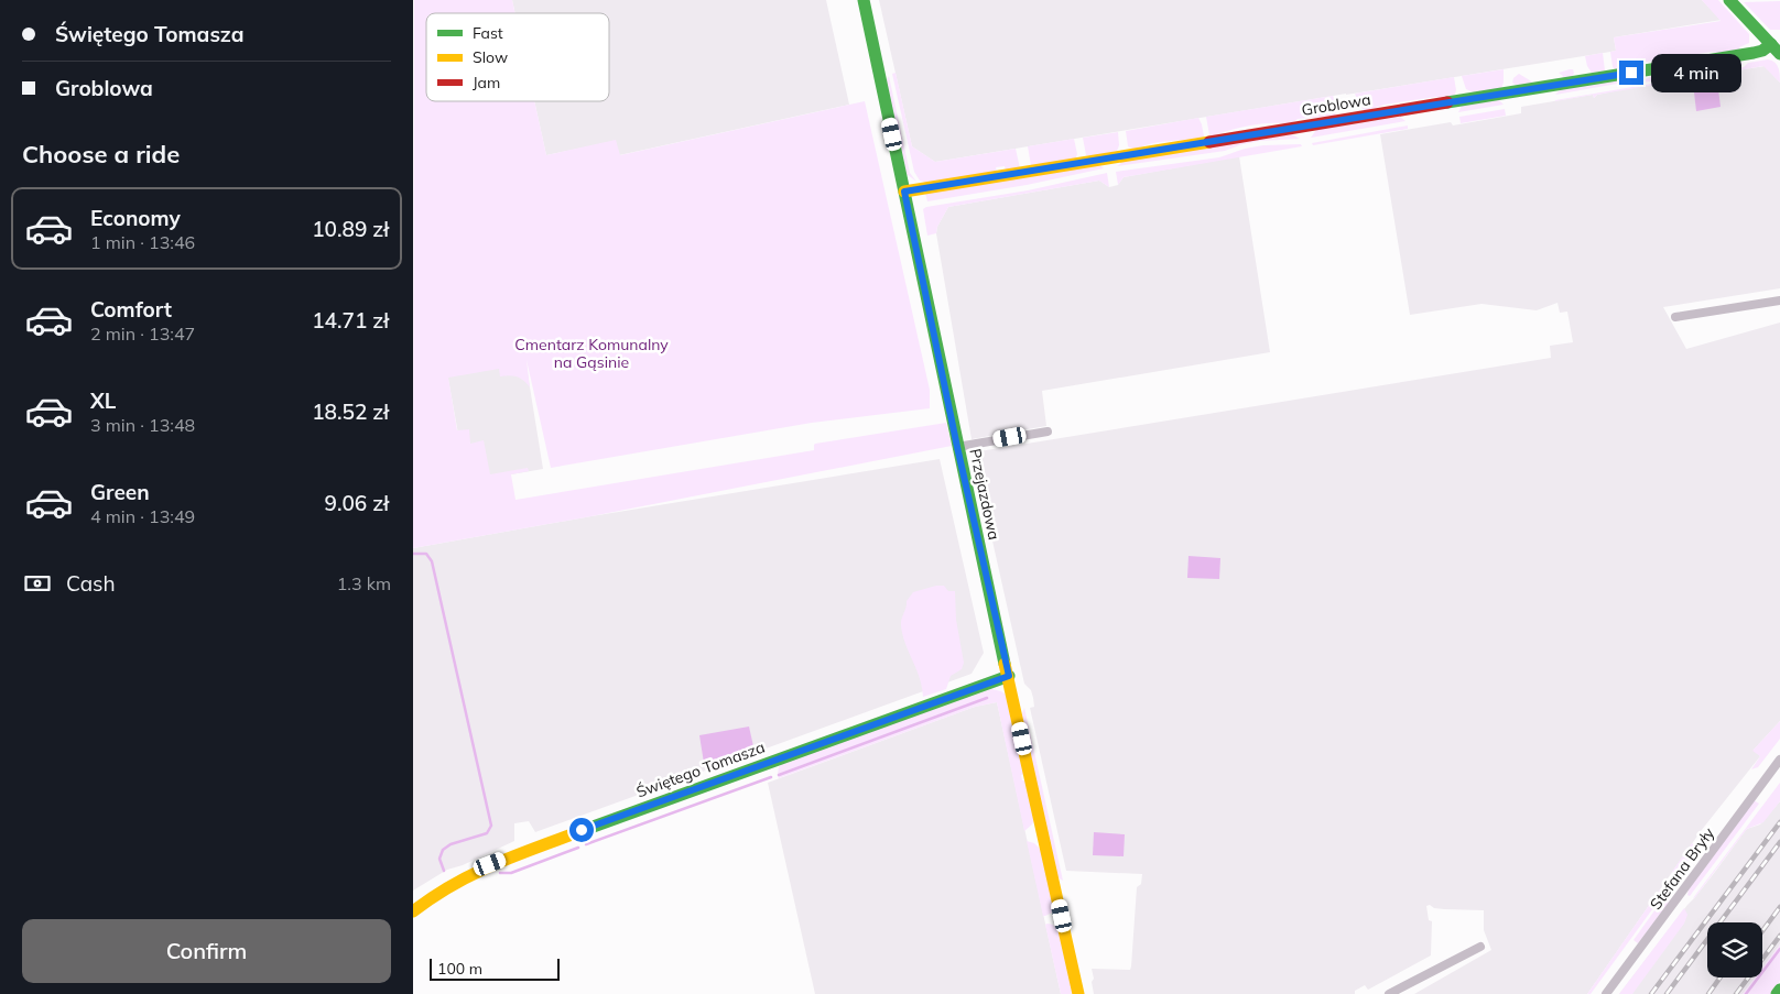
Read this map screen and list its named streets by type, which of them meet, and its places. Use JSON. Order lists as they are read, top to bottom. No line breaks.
{"streets":{"street":["Groblowa","Przejazdowa","Świętego Tomasza","Stefana Bryły"]},"crossings":[["Groblowa","Przejazdowa"],["Przejazdowa","Świętego Tomasza"]],"parks":["Cmentarz Komunalny na Gąsinie"],"legend":["Fast","Slow","Jam"],"scale_bar":"100 m","page":{"banner":["Świętego Tomasza","Groblowa"],"bubble":"4 min","heading":"Choose a ride","list":[{"name":"Economy","note":"1 min · 13:46","value":"10.89 zł"},{"name":"Comfort","note":"2 min · 13:47","value":"14.71 zł"},{"name":"XL","note":"3 min · 13:48","value":"18.52 zł"},{"name":"Green","note":"4 min · 13:49","value":"9.06 zł"}],"pay":["Cash","1.3 km"],"buttons":"Confirm","scale":"100 m"}}
